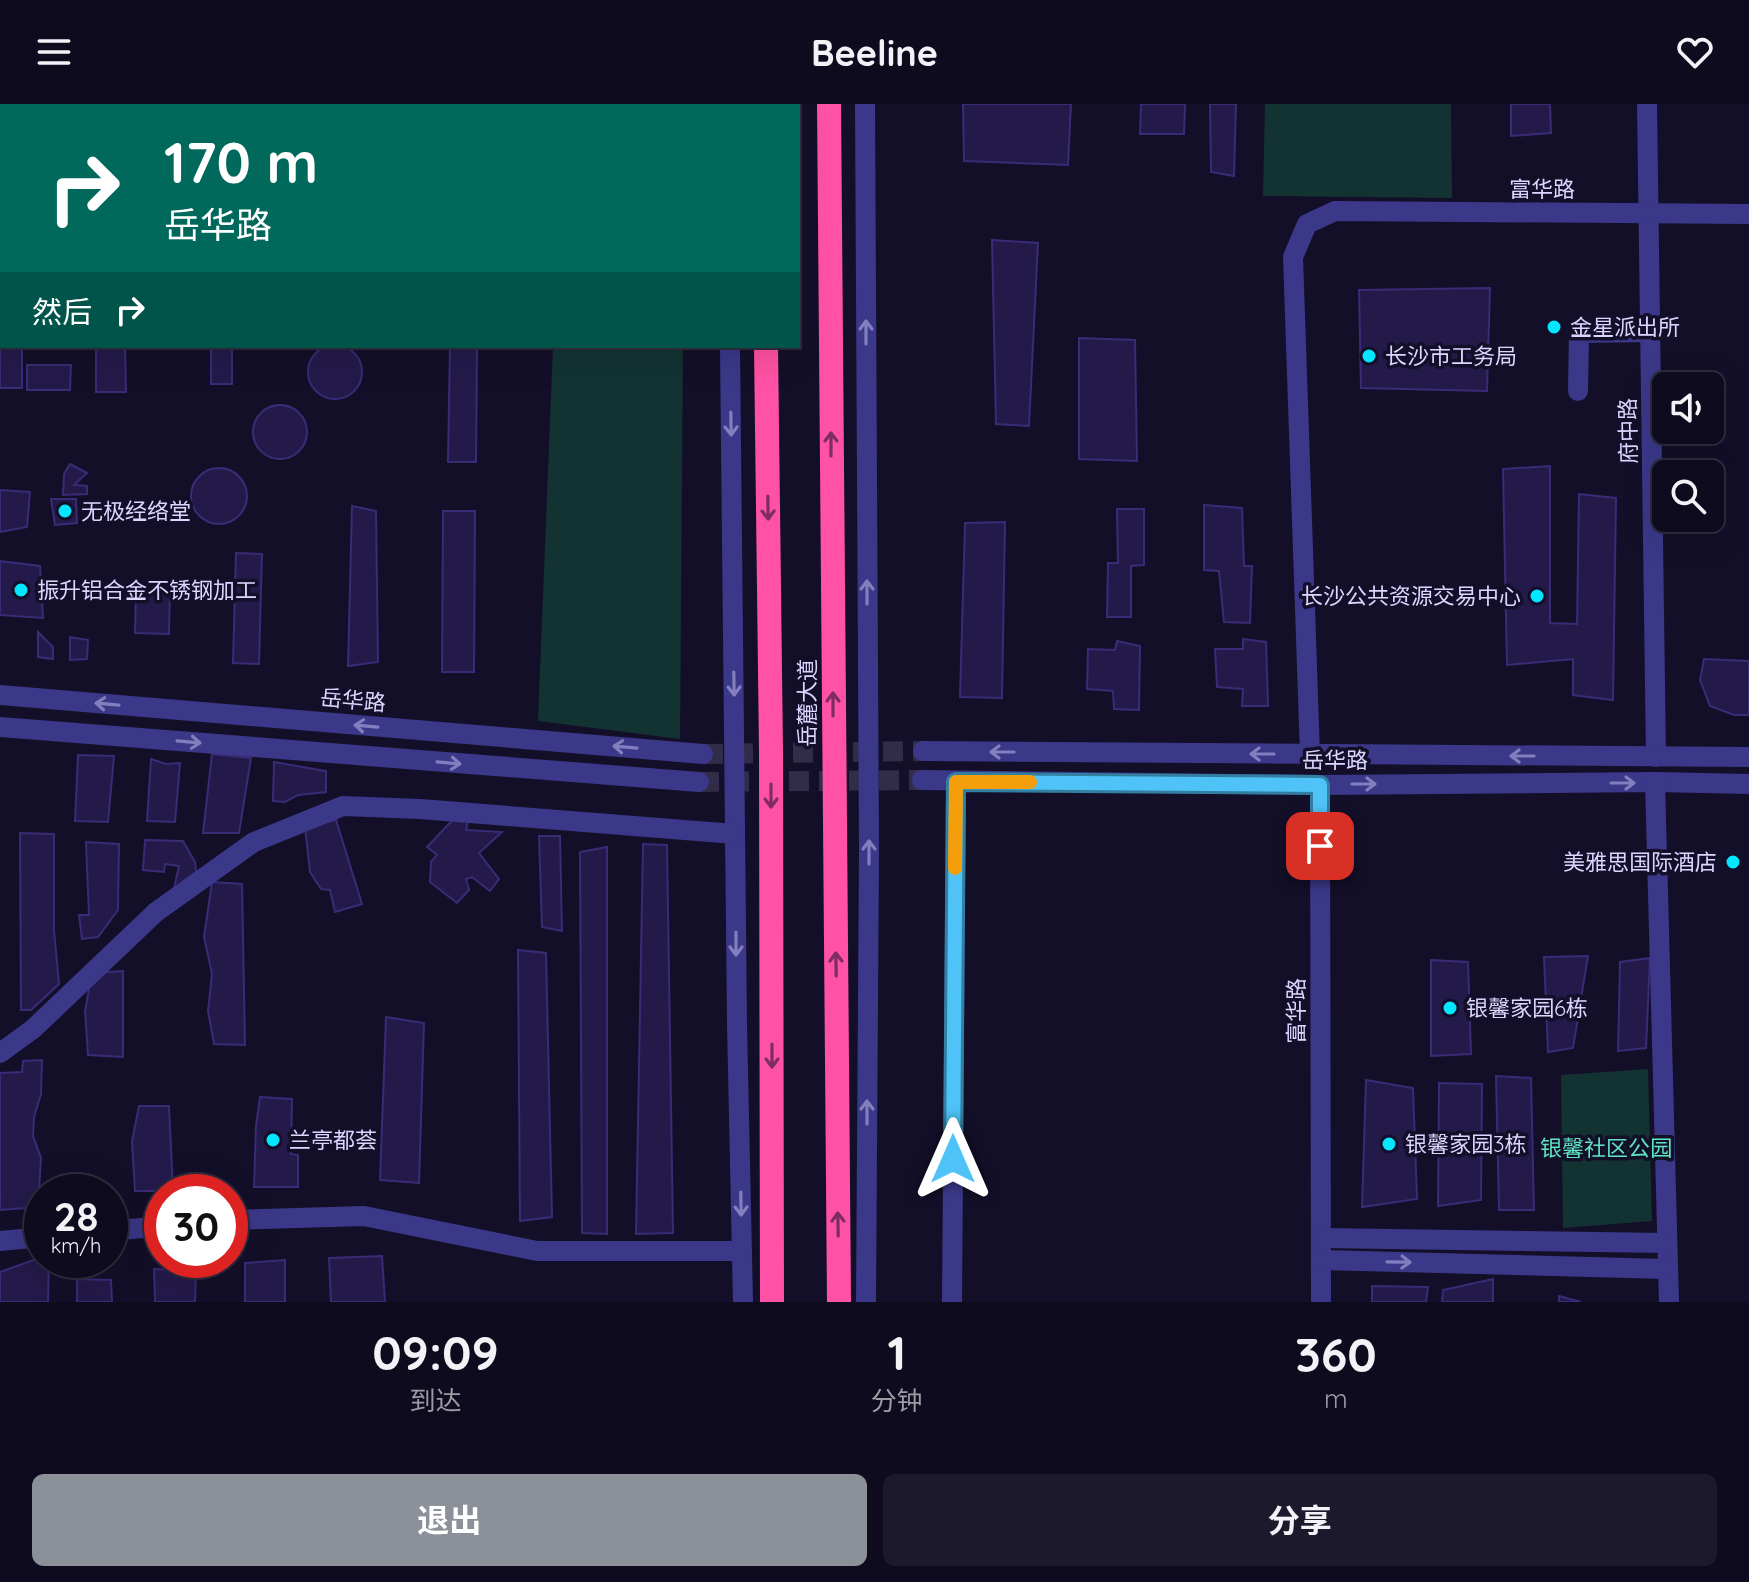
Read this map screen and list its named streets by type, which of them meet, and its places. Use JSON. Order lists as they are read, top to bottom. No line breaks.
{"streets":{"highway":["岳麓大道"],"street":["富华路","府中路","岳华路"]},"crossings":[["富华路","府中路"],["富华路","岳华路"],["府中路","岳华路"]],"parks":["银馨社区公园"],"places":["金星派出所","长沙市工务局","无极经络堂","振升铝合金不锈钢加工","长沙公共资源交易中心","美雅思国际酒店","银馨家园6栋","兰亭都荟","银馨家园3栋"],"page":{"header":"Beeline","turn":["170 m","岳华路"],"then":"然后","speed":"28 km/h","limit":"30","eta":["09:09","到达","1","分钟","360","m"],"buttons":["退出","分享"]}}
